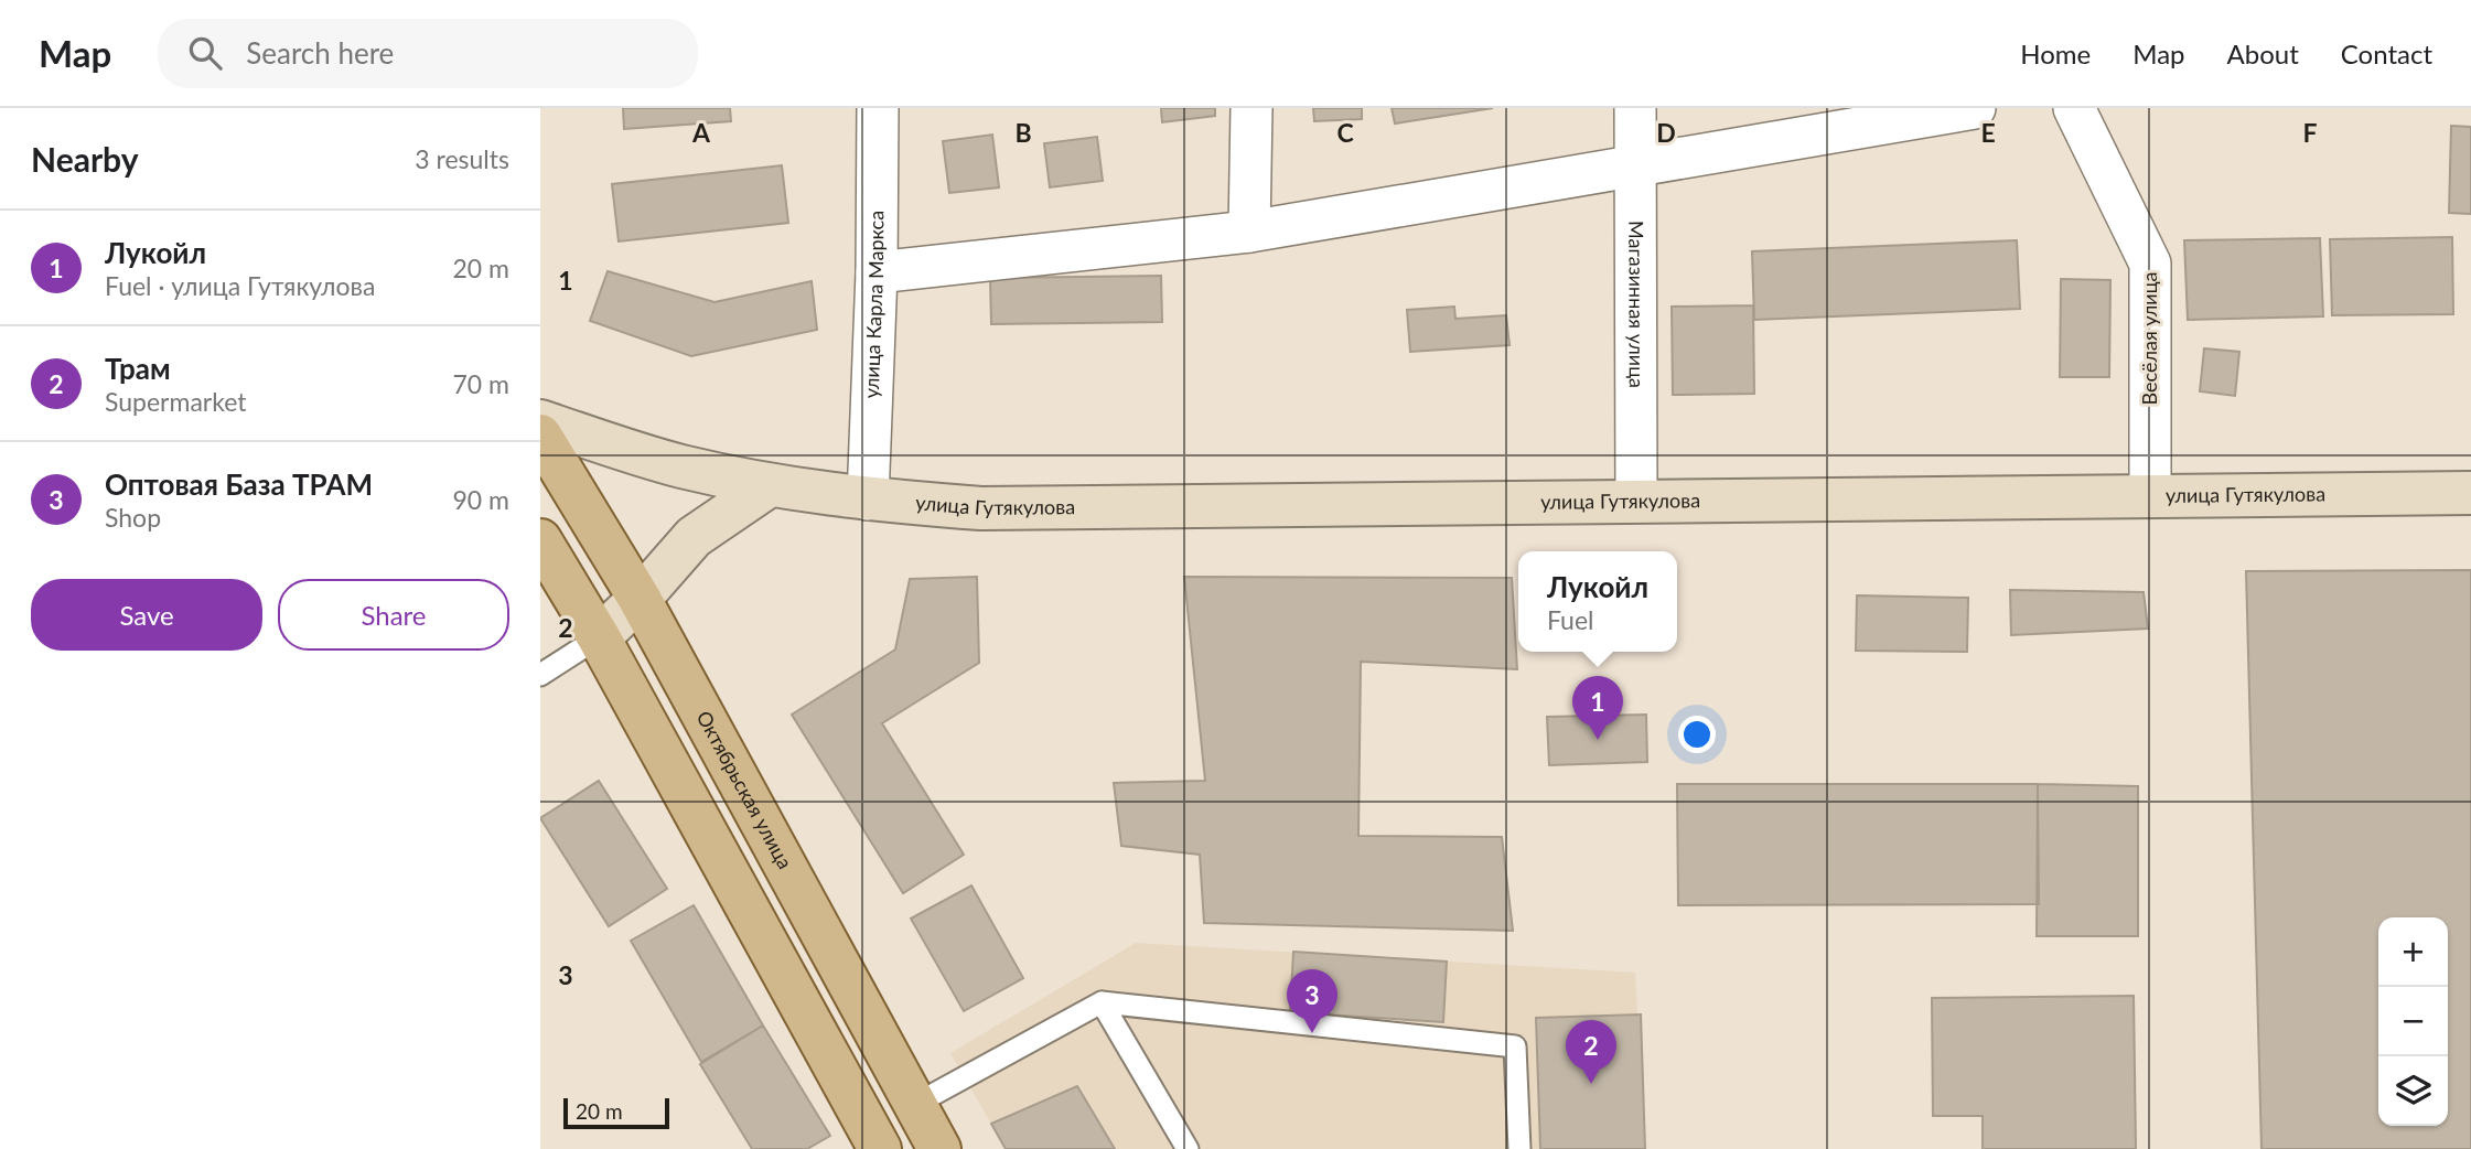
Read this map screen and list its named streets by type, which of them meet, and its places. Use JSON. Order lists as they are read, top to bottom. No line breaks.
{"streets":{"main road":["улица Гутякулова","Октябрьская улица"],"street":["улица Карла Маркса","Магазинная улица","Весёлая улица"]},"crossings":[["улица Карла Маркса","улица Гутякулова"],["Магазинная улица","улица Гутякулова"],["Весёлая улица","улица Гутякулова"]],"scale_bar":"20 m","page":{"header":"Map","search":"Search here","nav":["Home","Map","About","Contact"],"heading":["Nearby","3 results"],"list":[{"mark":"1","name":"Лукойл","note":"Fuel · улица Гутякулова","value":"20 m"},{"mark":"2","name":"Трам","note":"Supermarket","value":"70 m"},{"mark":"3","name":"Оптовая База ТРАМ","note":"Shop","value":"90 m"}],"popup":["Лукойл","Fuel"],"buttons":["Save","Share"],"pins":["1","3","2"],"map_buttons":["+","−"],"scale":"20 m"},"grid":{"columns":["A","B","C","D","E","F"],"rows":["1","2","3"]}}
